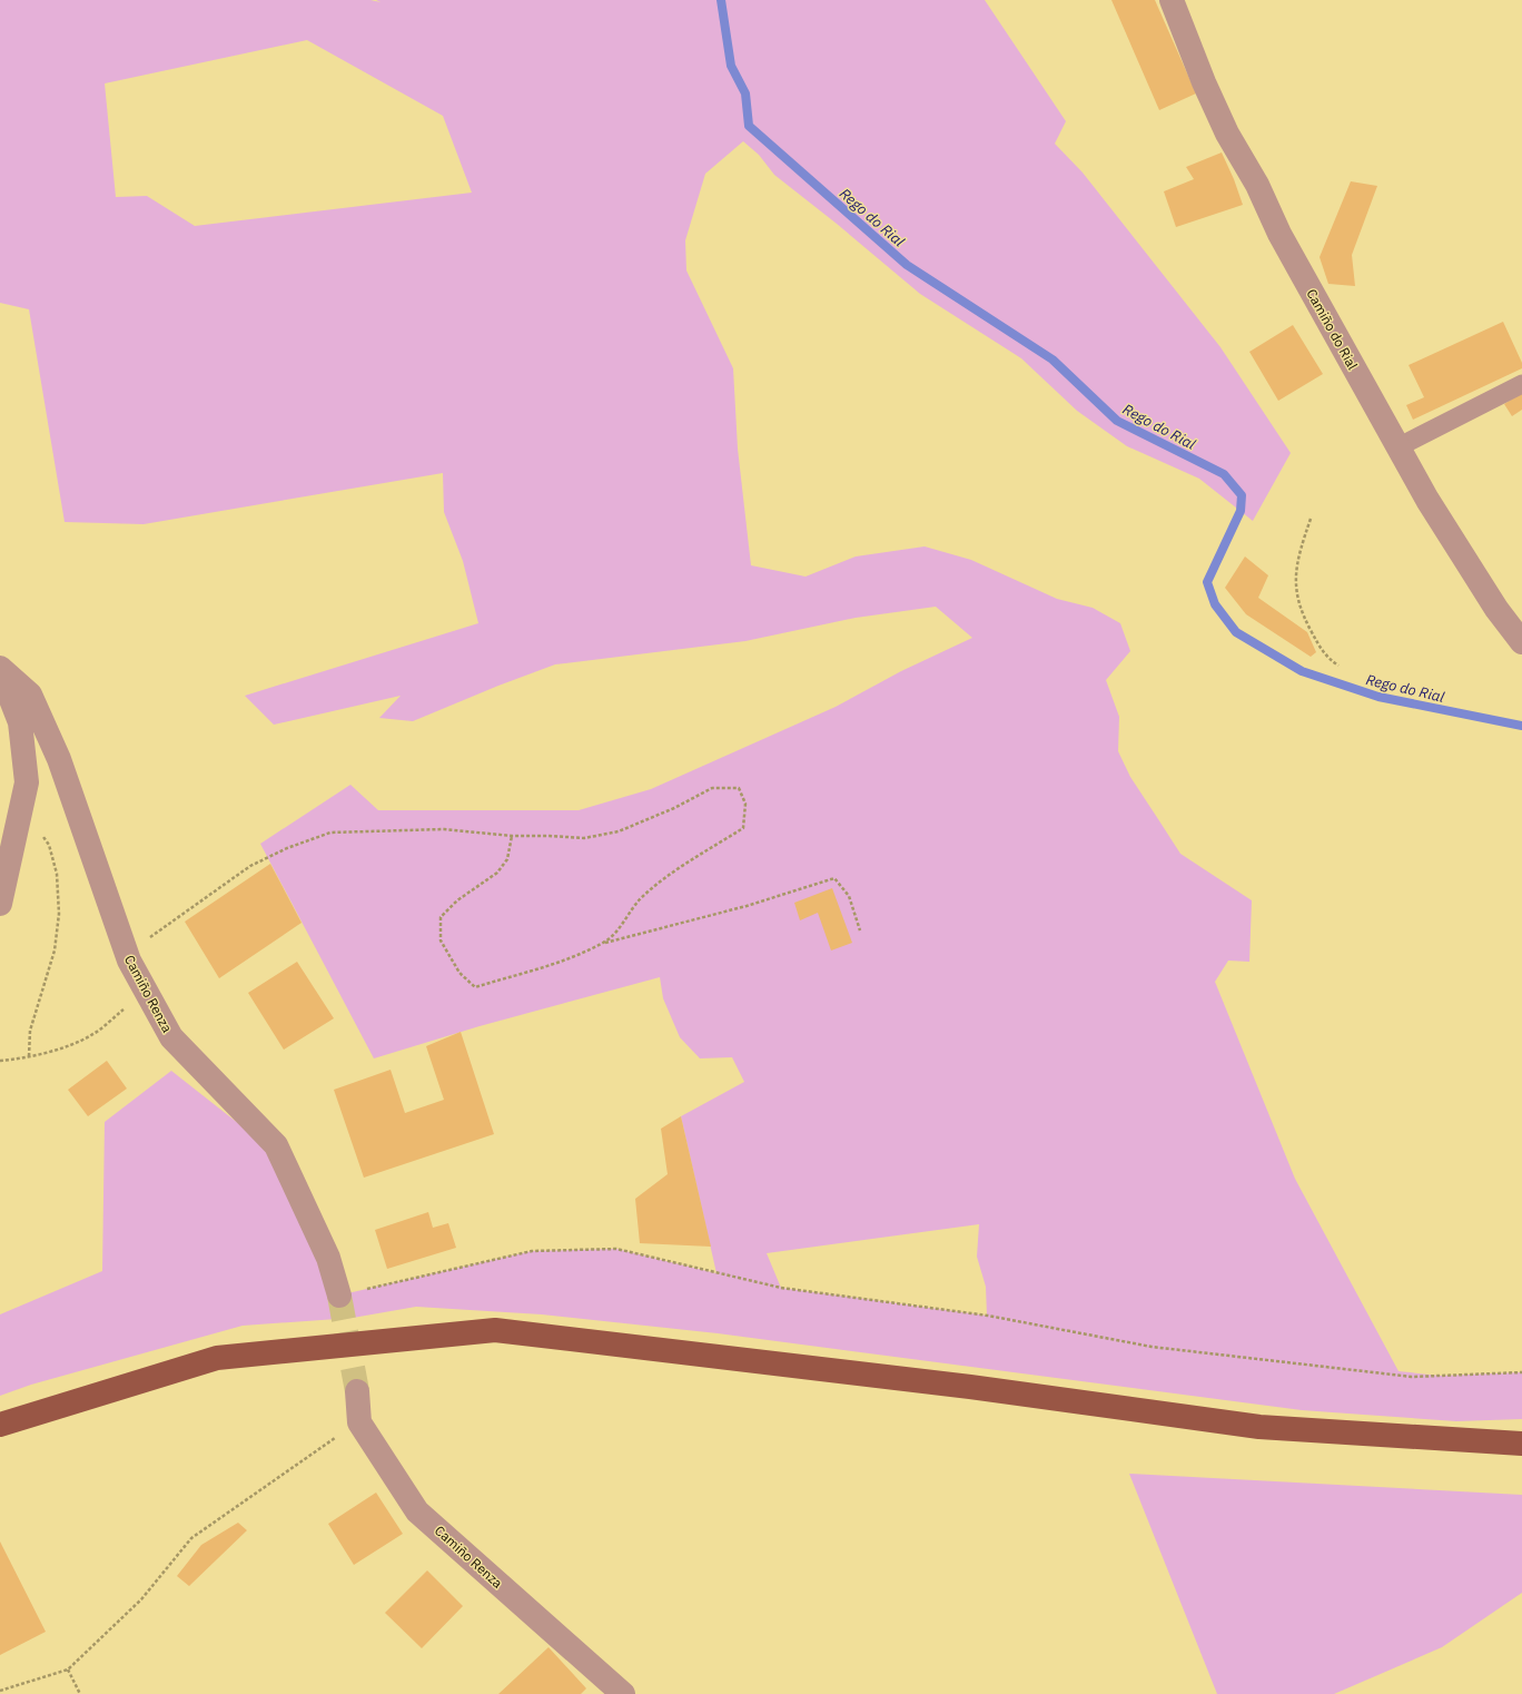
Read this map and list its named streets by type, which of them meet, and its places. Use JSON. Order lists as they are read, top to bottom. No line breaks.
{"streets":{"street":["Camiño do Rial","Camiño Renza"]},"water":["Rego do Rial"]}
